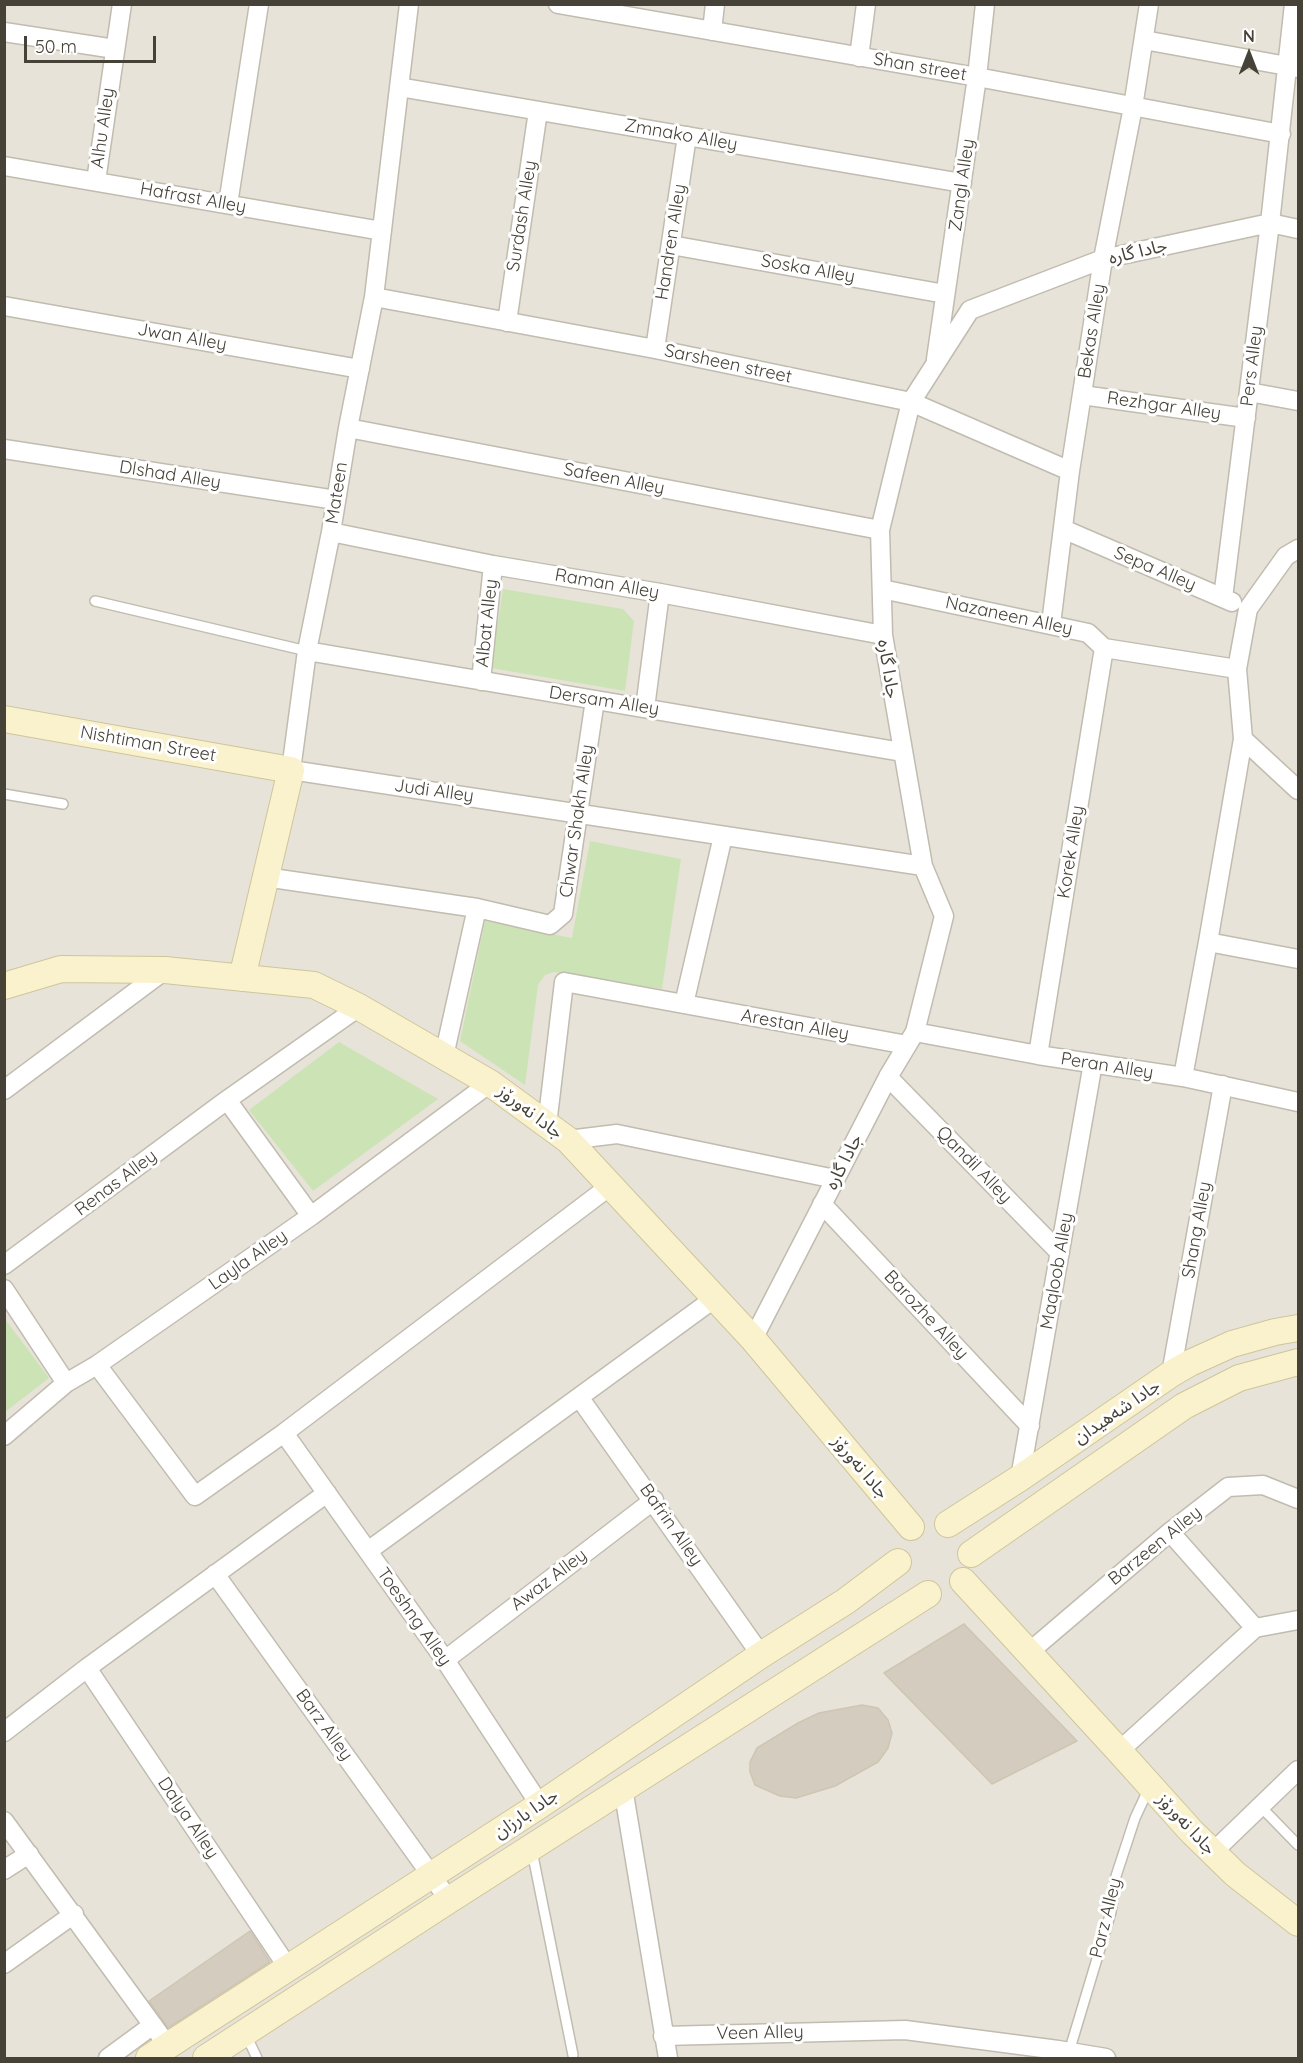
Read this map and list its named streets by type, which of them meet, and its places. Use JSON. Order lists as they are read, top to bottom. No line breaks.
{"streets":{"main road":["Mateen","Nishtiman Street","جادا نەورۆز","جادا شەهیدان","جادا بارزان"],"street":["Shan street","Alhu Alley","Zmnako Alley","Zangl Alley","Hafrast Alley","Surdash Alley","Handren Alley","جادا گارە","Soska Alley","Bekas Alley","Jwan Alley","Sarsheen street","Pers Alley","Rezhgar Alley","Dlshad Alley","Safeen Alley","Sepa Alley","Raman Alley","Nazaneen Alley","Albat Alley","Dersam Alley","Judi Alley","Chwar Shakh Alley","Korek Alley","Arestan Alley","Peran Alley","Qandil Alley","Renas Alley","Shang Alley","Layla Alley","Maqloob Alley","Barozhe Alley","Bafrin Alley","Barzeen Alley","Awaz Alley","Toeshng Alley","Barz Alley","Dalya Alley","Veen Alley"],"lane":["Parz Alley"]},"crossings":[["Shan street","Zangl Alley"],["Shan street","Bekas Alley"],["Shan street","Pers Alley"],["Alhu Alley","Hafrast Alley"],["Zmnako Alley","Zangl Alley"],["Zmnako Alley","Surdash Alley"],["Zmnako Alley","Handren Alley"],["Zmnako Alley","Mateen"],["Zangl Alley","جادا گارە"],["Zangl Alley","Soska Alley"],["Hafrast Alley","Mateen"],["Surdash Alley","Sarsheen street"],["Handren Alley","Soska Alley"],["Handren Alley","Sarsheen street"],["جادا گارە","Bekas Alley"],["جادا گارە","Sarsheen street"],["جادا گارە","Pers Alley"],["جادا گارە","Safeen Alley"],["جادا گارە","Raman Alley"],["جادا گارە","Nazaneen Alley"],["جادا گارە","Dersam Alley"],["جادا گارە","Judi Alley"],["جادا گارە","Arestan Alley"],["جادا گارە","Peran Alley"],["جادا گارە","جادا نەورۆز"],["جادا گارە","Qandil Alley"],["جادا گارە","Barozhe Alley"],["Bekas Alley","Sarsheen street"],["Bekas Alley","Rezhgar Alley"],["Bekas Alley","Sepa Alley"],["Bekas Alley","Nazaneen Alley"],["Jwan Alley","Mateen"],["Sarsheen street","Mateen"],["Pers Alley","Rezhgar Alley"],["Pers Alley","Sepa Alley"],["Dlshad Alley","Mateen"],["Safeen Alley","Mateen"],["Mateen","Raman Alley"],["Mateen","Dersam Alley"],["Mateen","Nishtiman Street"],["Mateen","Judi Alley"],["Mateen","جادا نەورۆز"],["Raman Alley","Albat Alley"],["Nazaneen Alley","Korek Alley"],["Albat Alley","Dersam Alley"],["Dersam Alley","Chwar Shakh Alley"],["Nishtiman Street","Judi Alley"],["Judi Alley","Chwar Shakh Alley"],["Korek Alley","Peran Alley"],["Arestan Alley","Peran Alley"],["Arestan Alley","جادا نەورۆز"],["Peran Alley","Shang Alley"],["Peran Alley","Maqloob Alley"],["جادا نەورۆز","Renas Alley"],["جادا نەورۆز","Layla Alley"],["جادا نەورۆز","جادا شەهیدان"],["جادا نەورۆز","Barzeen Alley"],["جادا نەورۆز","جادا بارزان"],["جادا نەورۆز","Parz Alley"],["Qandil Alley","Maqloob Alley"],["Shang Alley","جادا شەهیدان"],["Maqloob Alley","Barozhe Alley"],["Maqloob Alley","جادا شەهیدان"],["جادا شەهیدان","جادا بارزان"],["Bafrin Alley","Awaz Alley"],["Bafrin Alley","جادا بارزان"],["Awaz Alley","Toeshng Alley"],["Toeshng Alley","جادا بارزان"],["Barz Alley","جادا بارزان"],["جادا بارزان","Dalya Alley"],["Parz Alley","Veen Alley"]],"scale_bar":"50 m","north":"top"}
